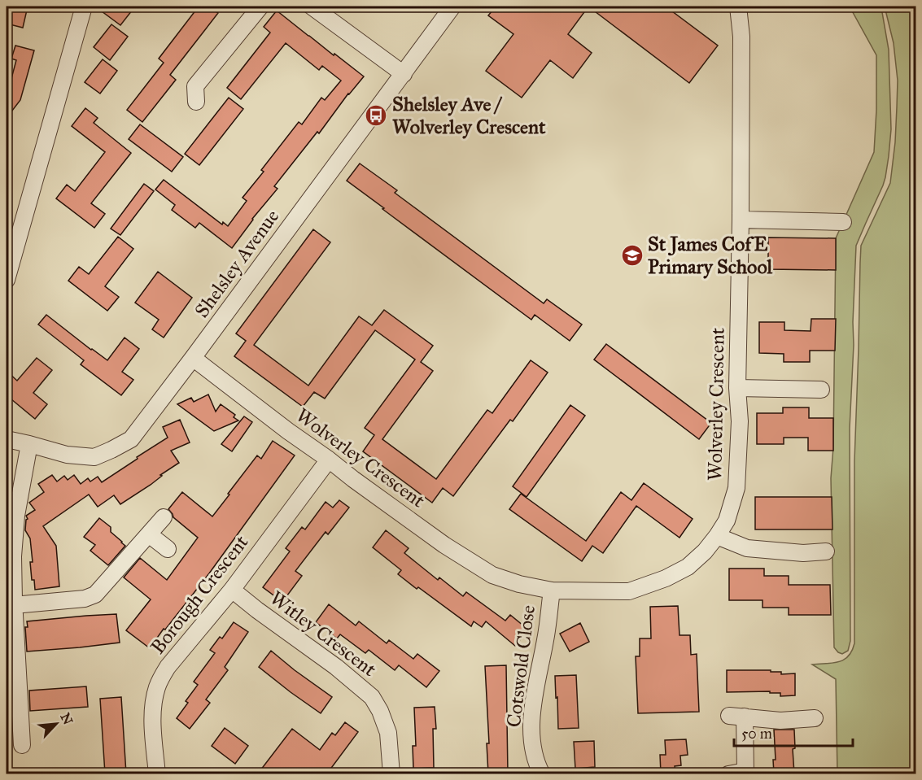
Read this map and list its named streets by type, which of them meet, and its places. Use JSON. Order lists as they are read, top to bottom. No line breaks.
{"streets":{"street":["Shelsley Avenue","Wolverley Crescent","Borough Crescent","Witley Crescent","Cotswold Close"]},"crossings":[["Shelsley Avenue","Wolverley Crescent"],["Wolverley Crescent","Borough Crescent"],["Wolverley Crescent","Cotswold Close"],["Borough Crescent","Witley Crescent"]],"places":{"bus stop":["Shelsley Ave / Wolverley Crescent"],"school or university":["St James CofE Primary School"]},"scale_bar":"50 m","north":"top right"}
